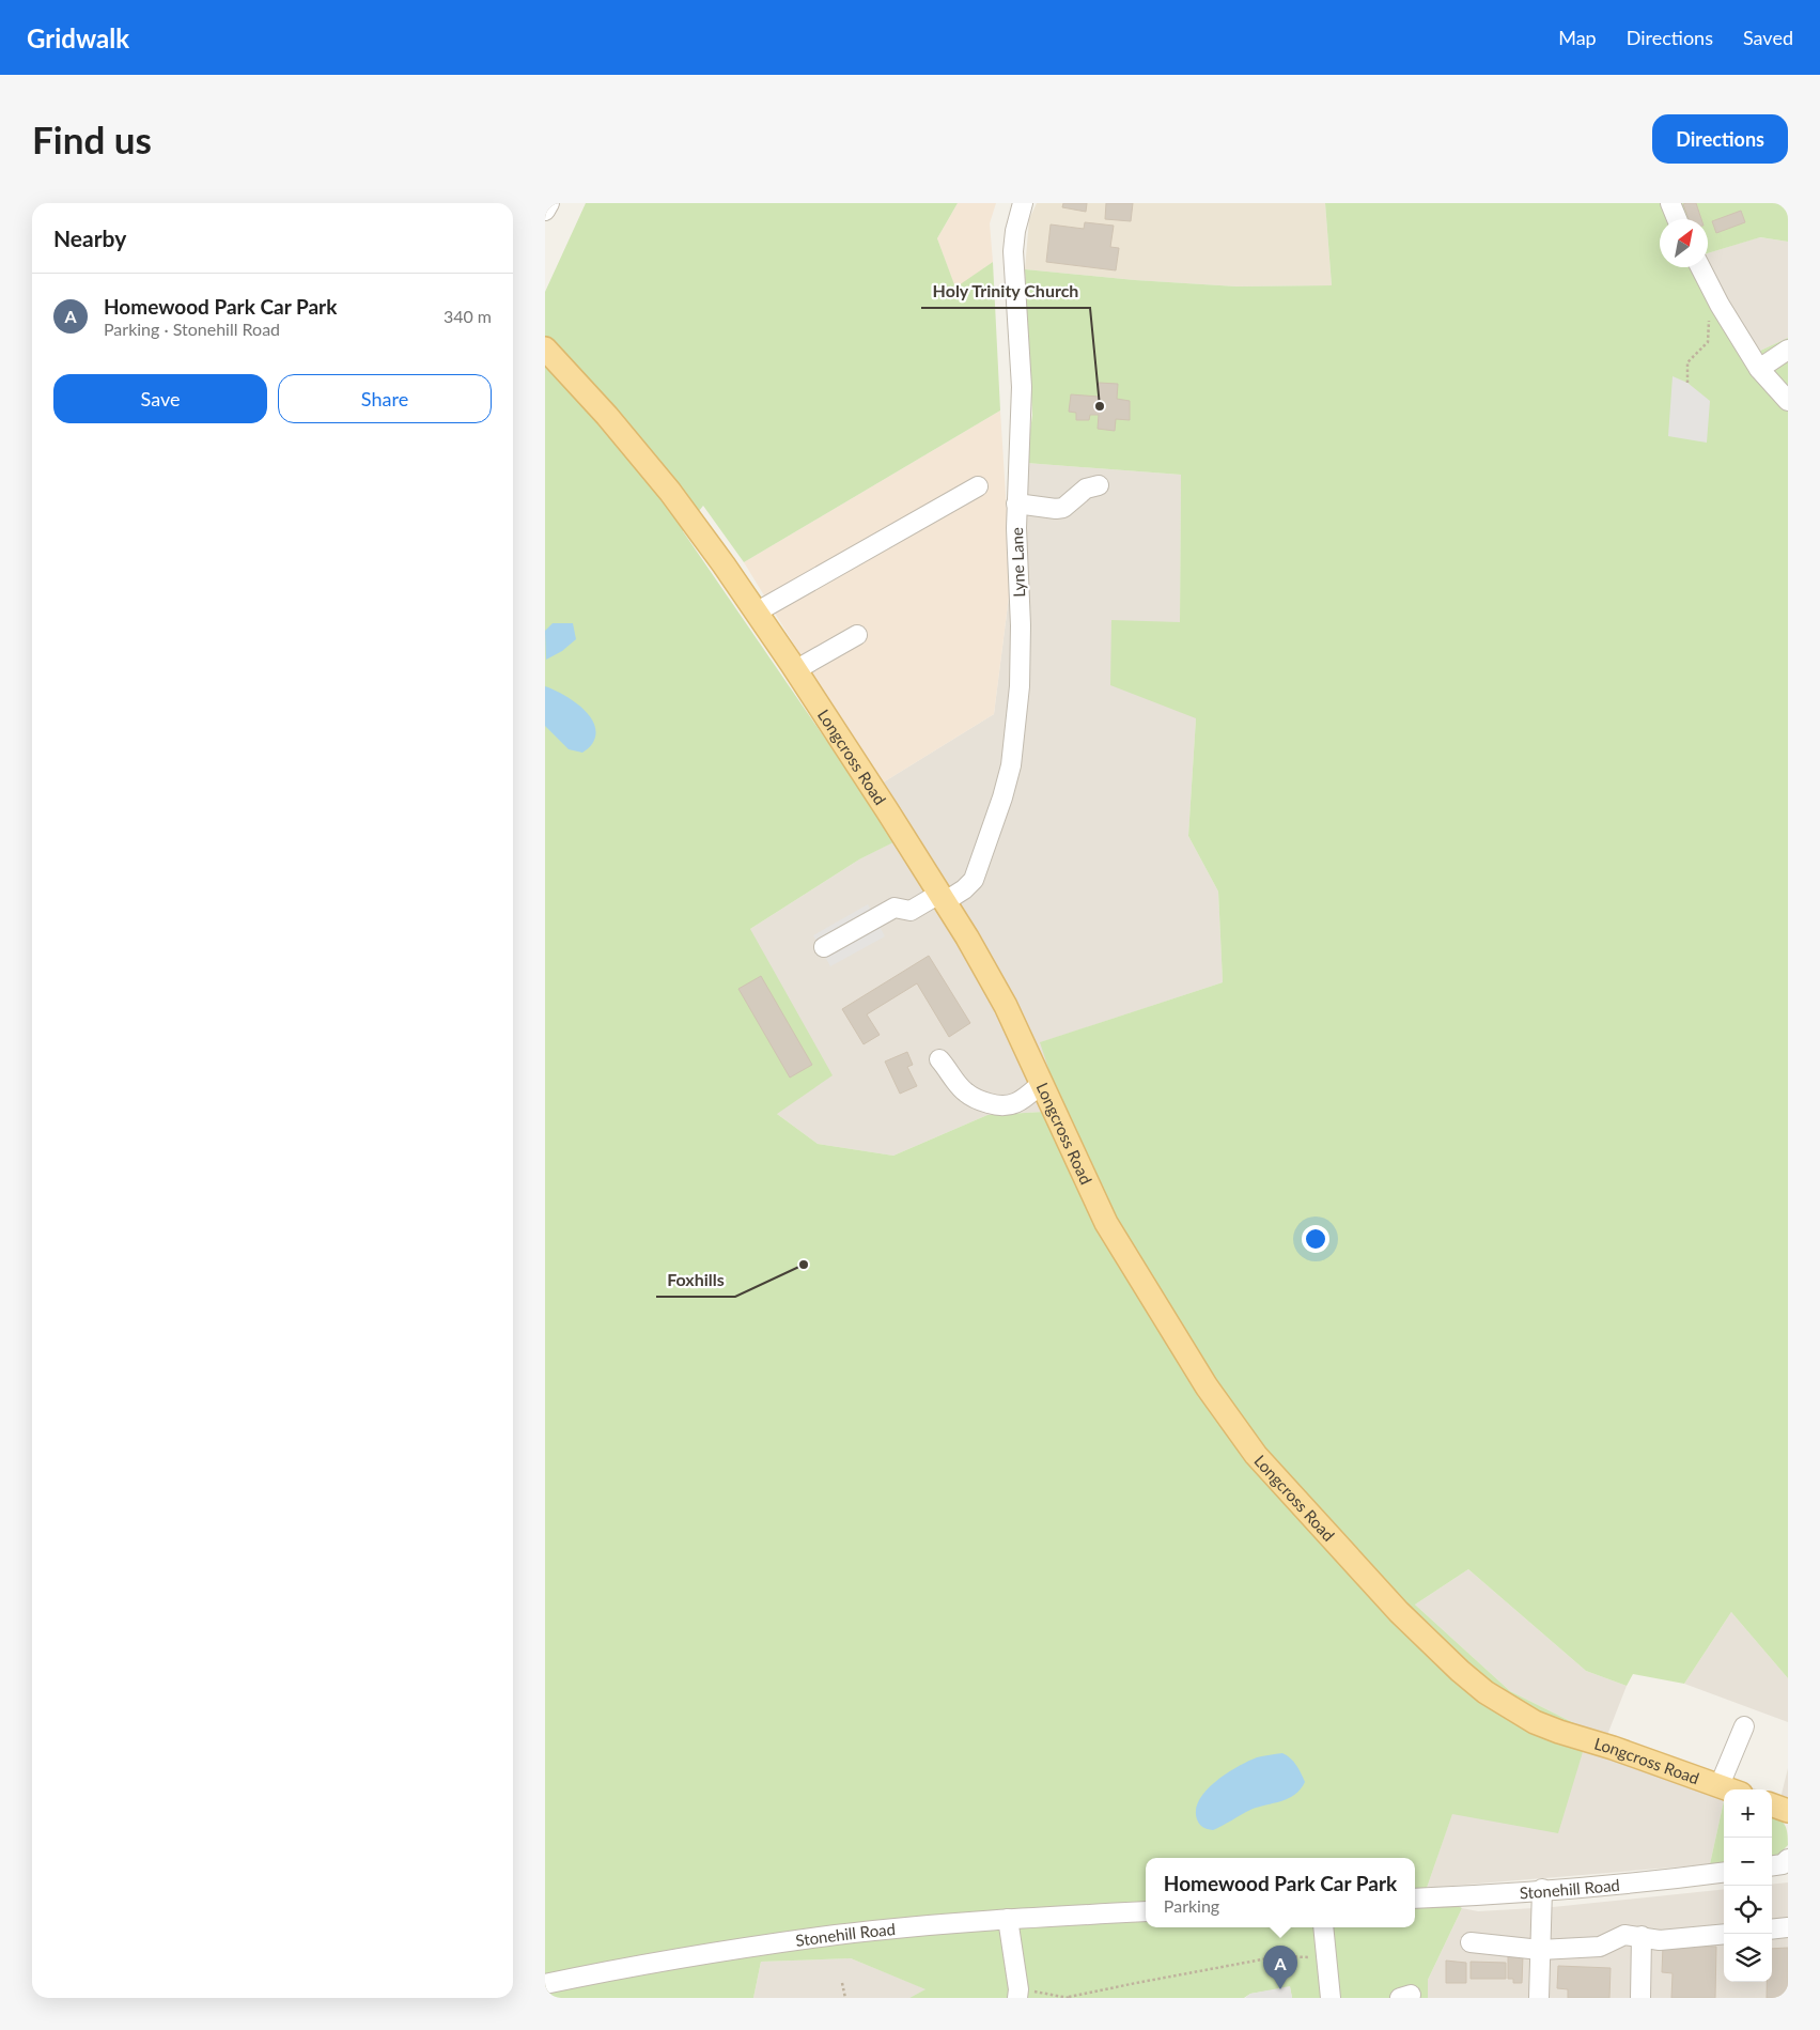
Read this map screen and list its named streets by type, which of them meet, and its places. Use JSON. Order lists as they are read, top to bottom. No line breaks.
{"streets":{"main road":["Longcross Road"],"street":["Lyne Lane","Stonehill Road"]},"crossings":[["Lyne Lane","Longcross Road"]],"places":["Holy Trinity Church","Foxhills"],"north":"top right","page":{"header":"Gridwalk","nav":["Map","Directions","Saved"],"buttons":["Directions",["Save","Share"]],"title":"Find us","heading":"Nearby","list":[{"mark":"A","name":"Homewood Park Car Park","note":"Parking · Stonehill Road","value":"340 m"}],"map_buttons":["+","−"],"popup":["Homewood Park Car Park","Parking"],"pins":"A"}}
